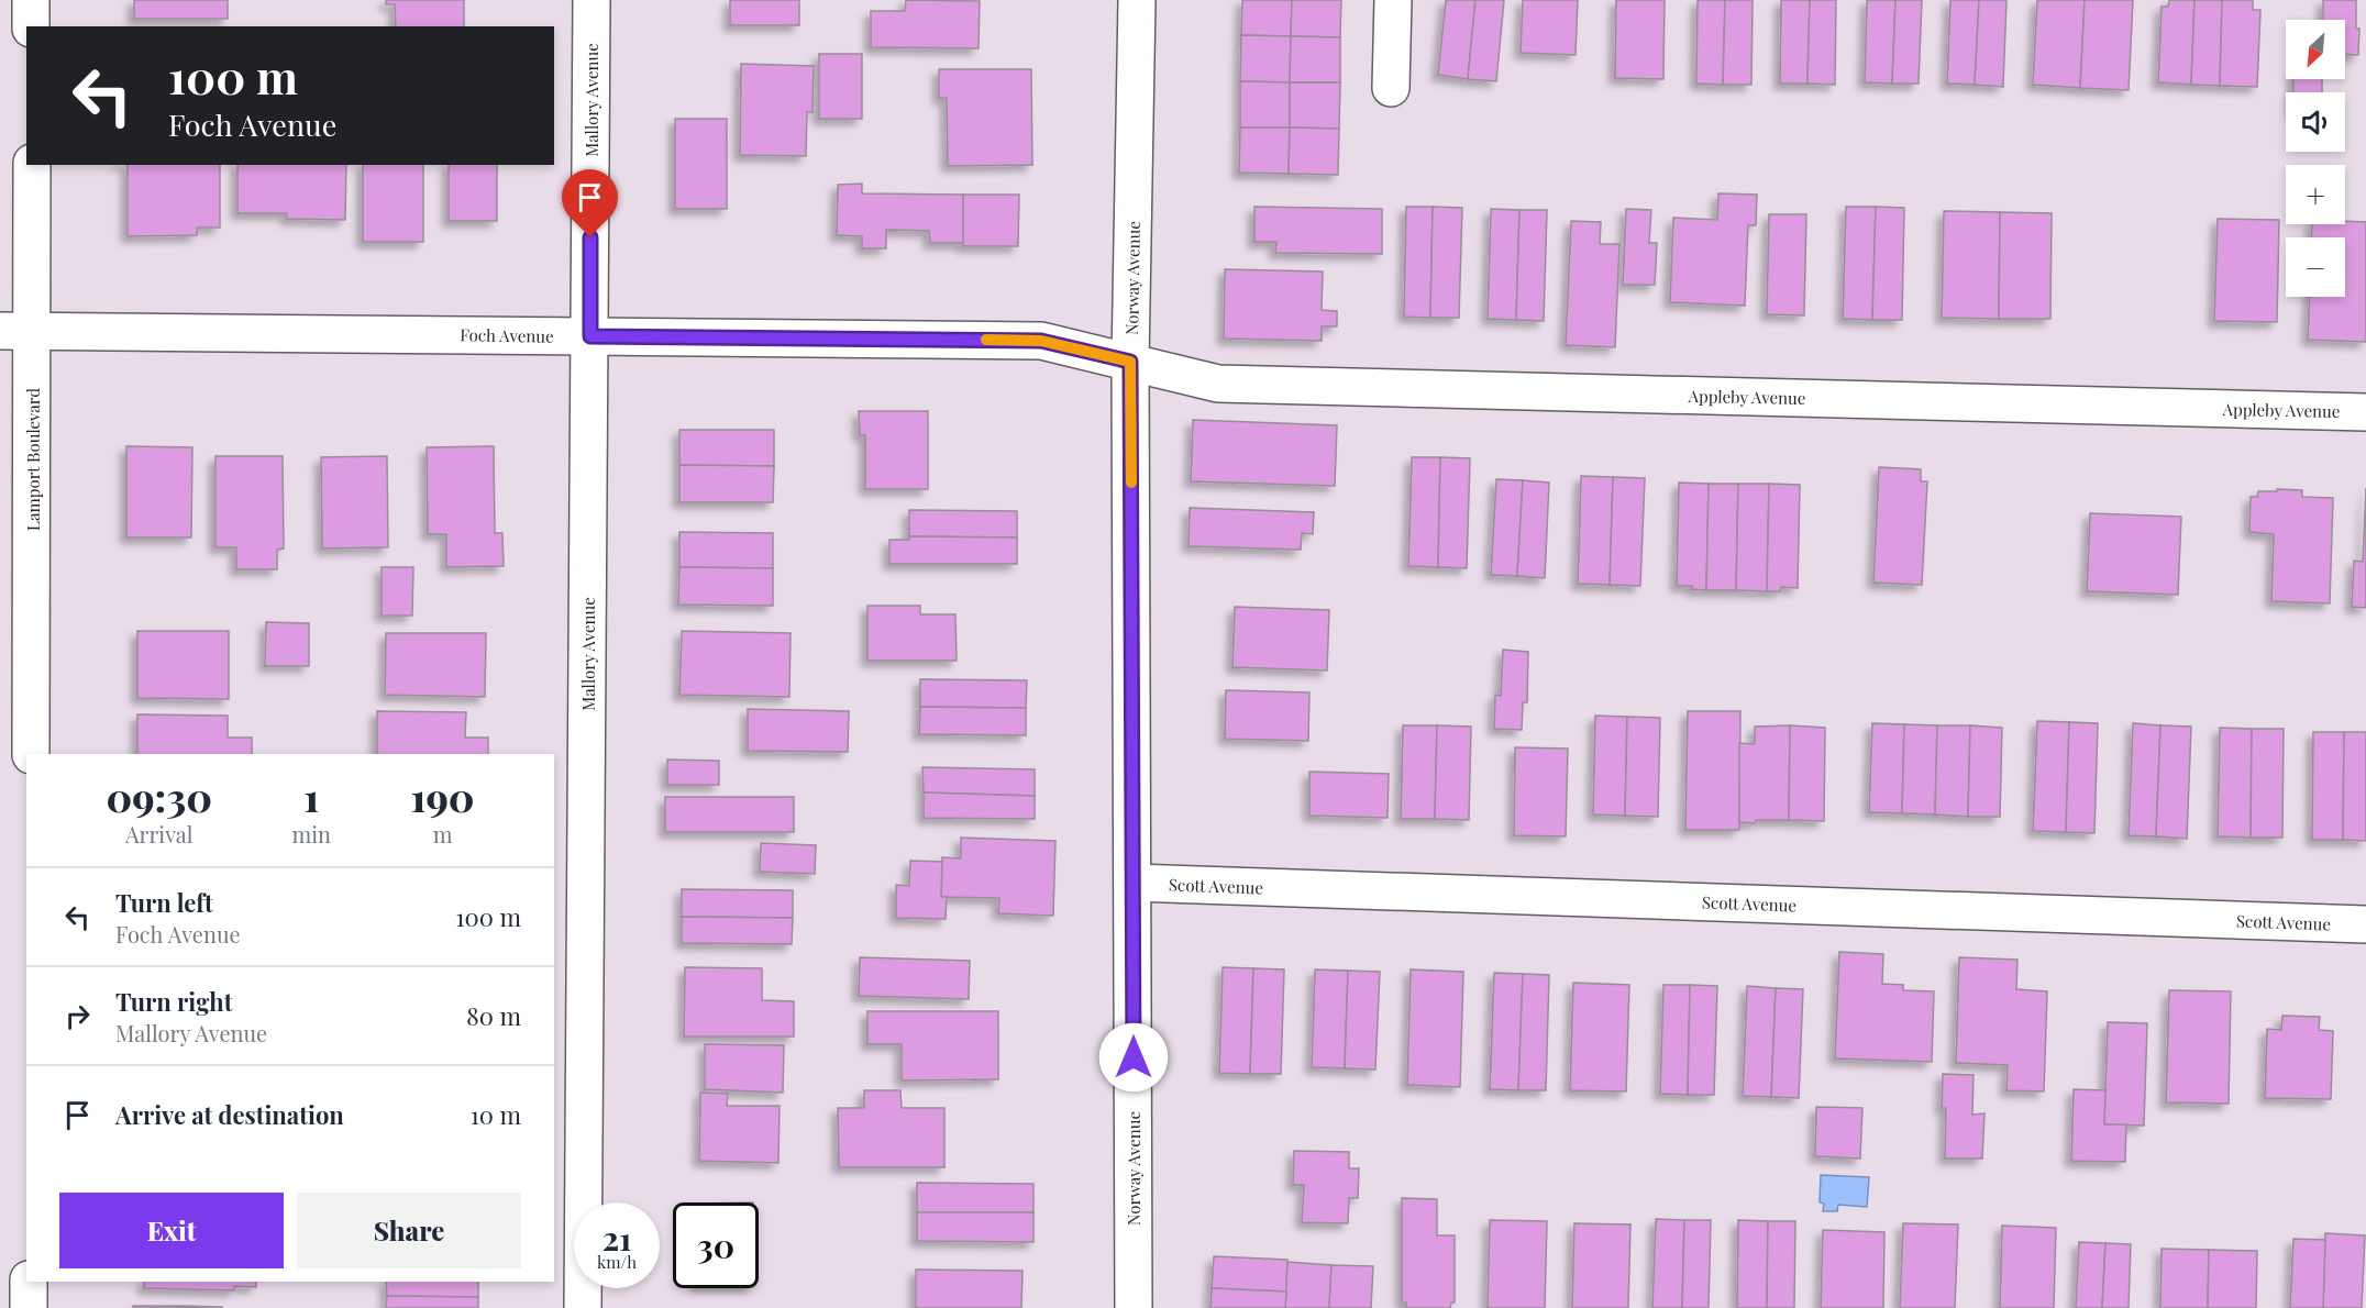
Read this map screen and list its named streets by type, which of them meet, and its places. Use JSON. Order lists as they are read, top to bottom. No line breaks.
{"streets":{"street":["Mallory Avenue","Norway Avenue","Foch Avenue","Appleby Avenue","Lamport Boulevard","Scott Avenue"]},"crossings":[["Mallory Avenue","Foch Avenue"],["Norway Avenue","Foch Avenue"],["Norway Avenue","Appleby Avenue"],["Norway Avenue","Scott Avenue"],["Foch Avenue","Appleby Avenue"],["Foch Avenue","Lamport Boulevard"]],"north":"bottom left","page":{"map_buttons":["+","−"],"turn":["100 m","Foch Avenue"],"eta":["09:30","Arrival","1","min","190","m"],"list":[{"name":"Turn left","note":"Foch Avenue","value":"100 m"},{"name":"Turn right","note":"Mallory Avenue","value":"80 m"},{"name":"Arrive at destination","value":"10 m"}],"buttons":["Exit","Share"],"speed":"21 km/h","limit":"30"}}
